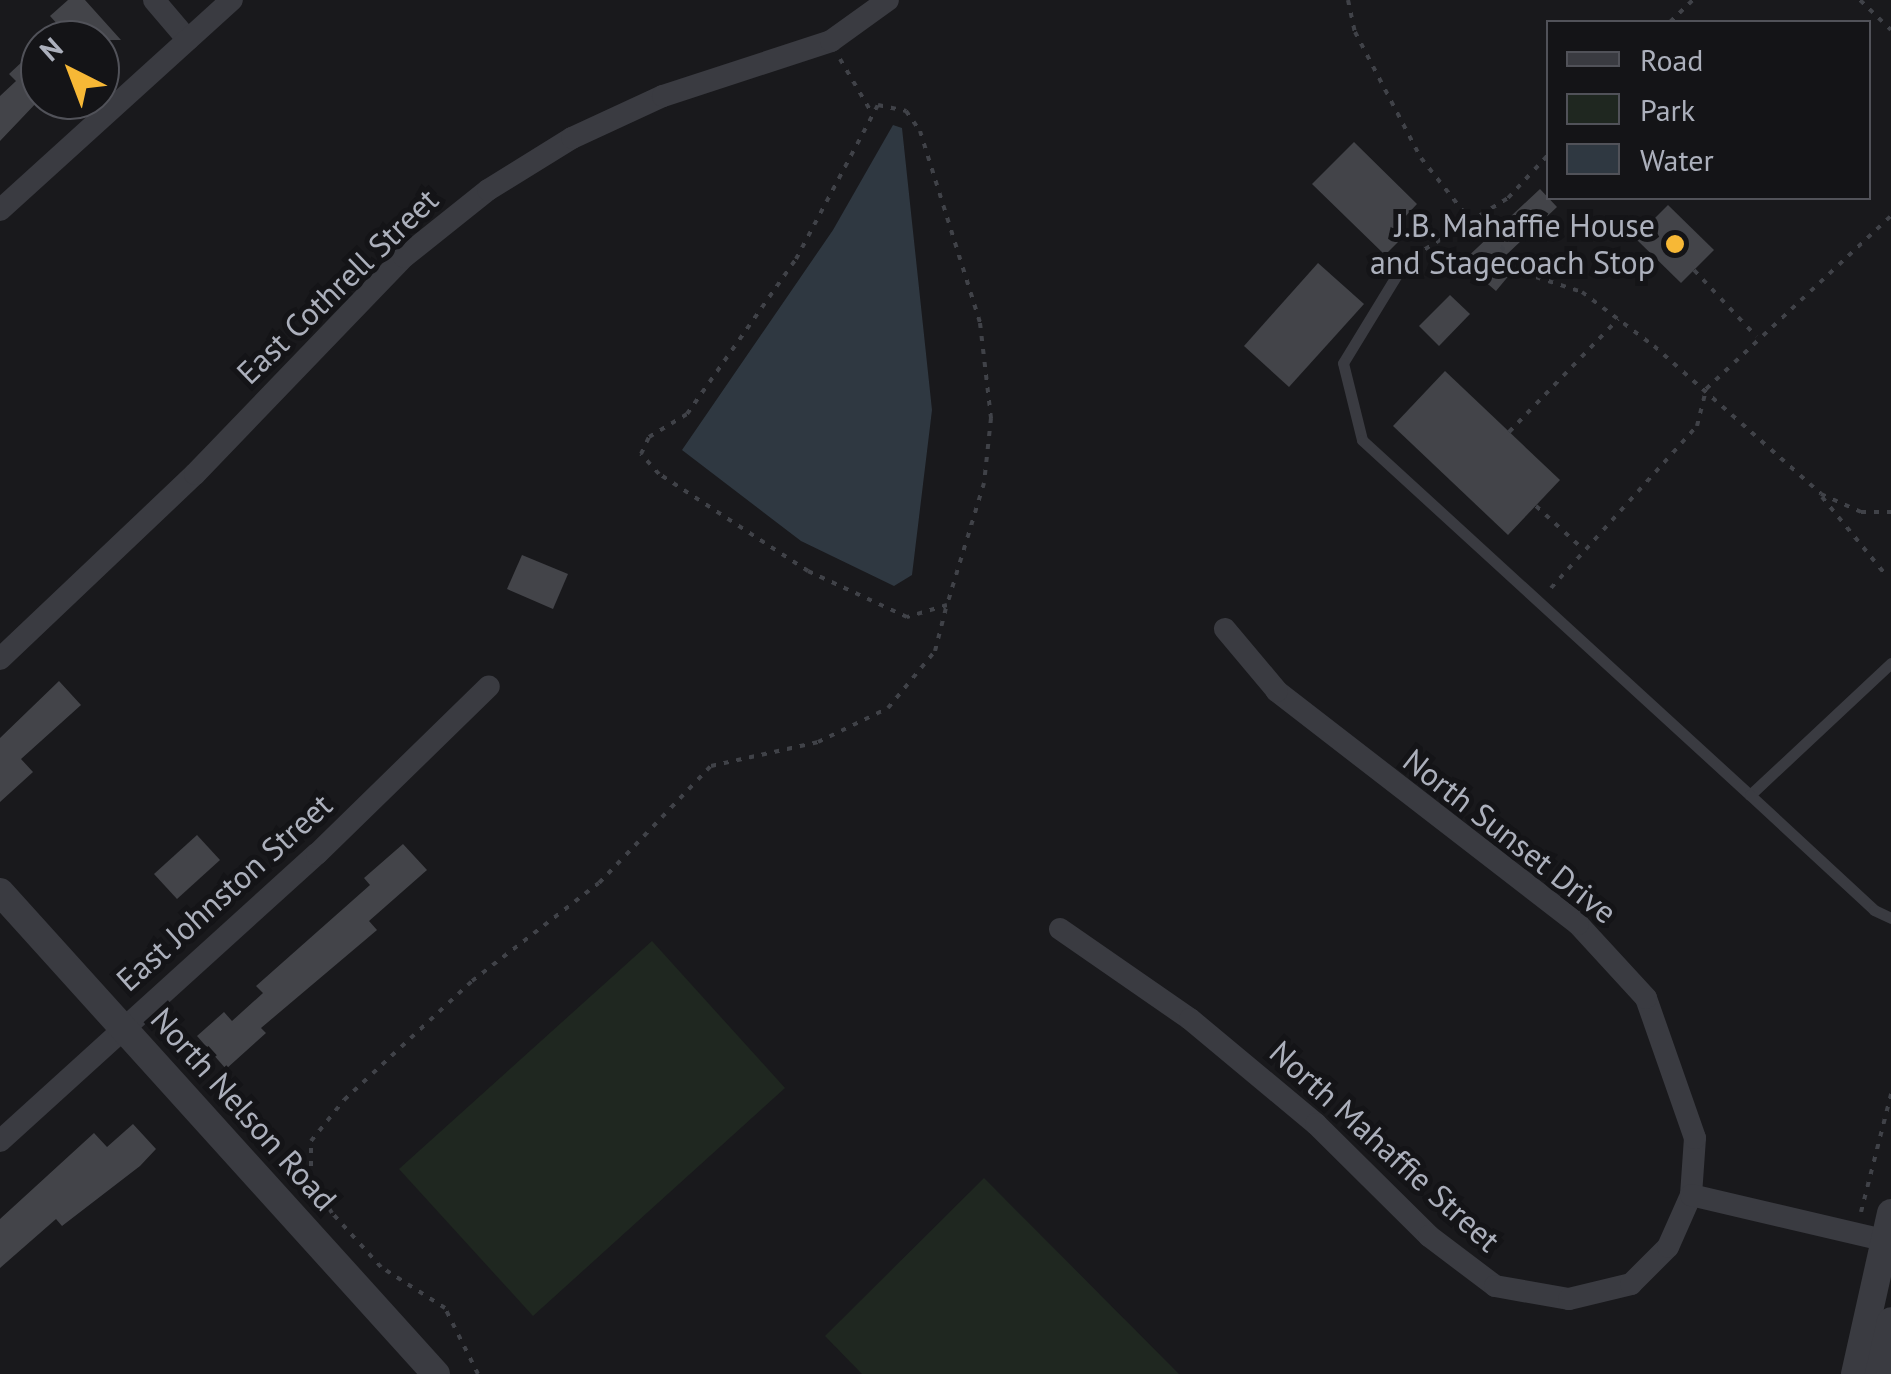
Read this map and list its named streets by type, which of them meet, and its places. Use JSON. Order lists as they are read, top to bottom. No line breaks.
{"streets":{"street":["East Cothrell Street","North Sunset Drive","East Johnston Street","North Nelson Road","North Mahaffie Street"]},"crossings":[["North Sunset Drive","North Mahaffie Street"],["East Johnston Street","North Nelson Road"]],"places":["J.B. Mahaffie House and Stagecoach Stop"],"legend":["Road","Park","Water"],"north":"top left"}
